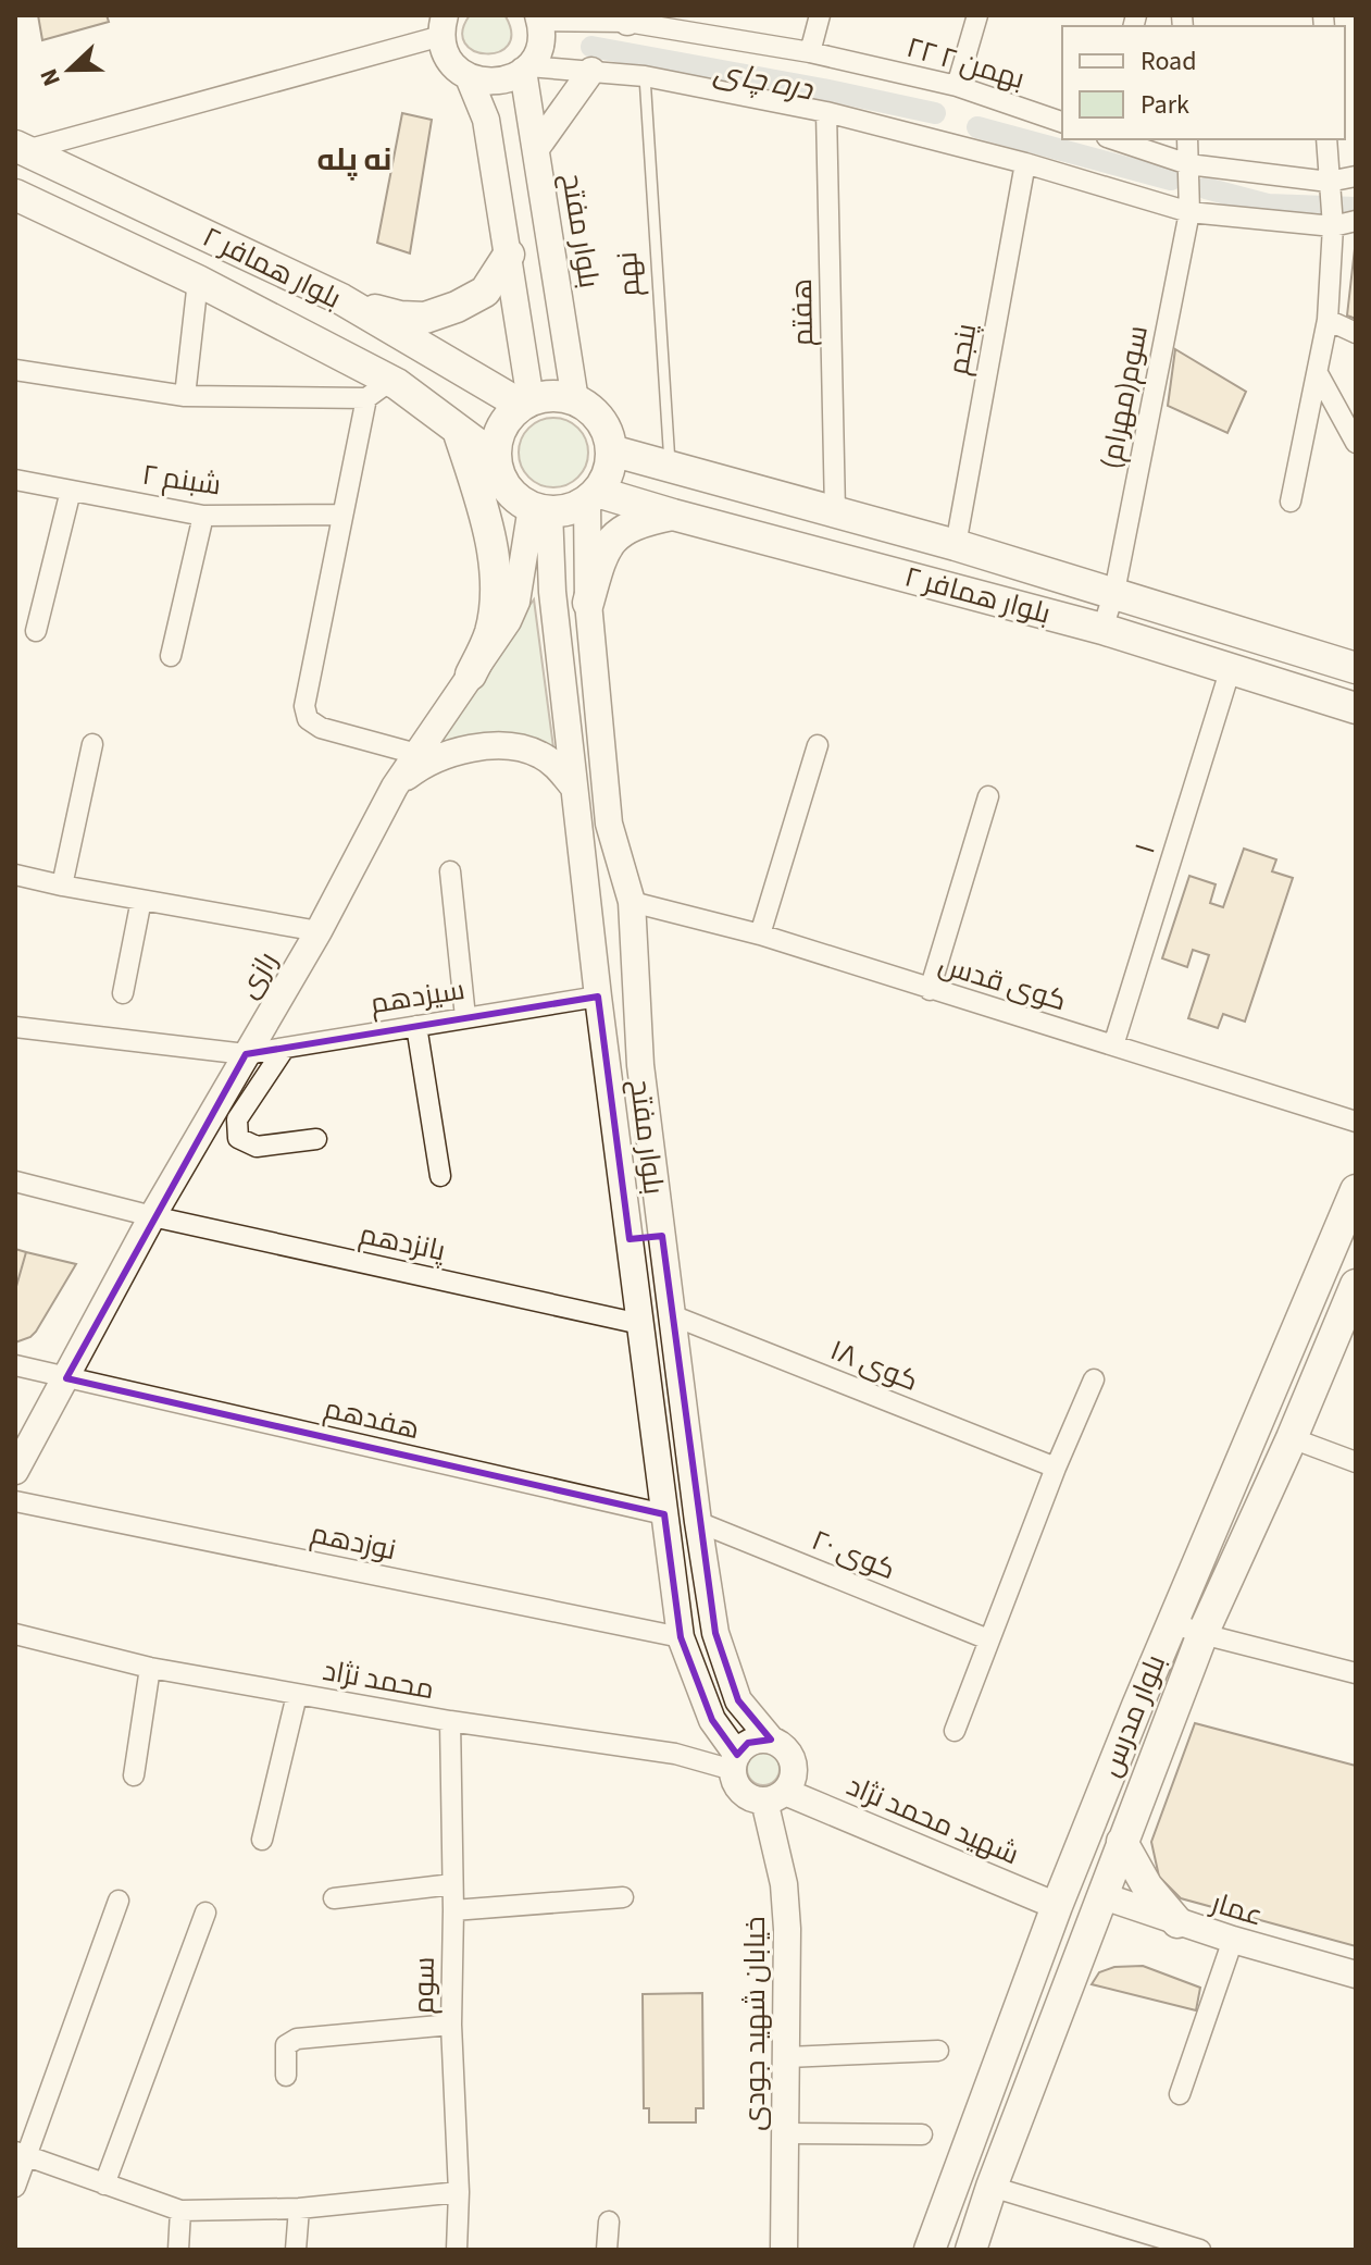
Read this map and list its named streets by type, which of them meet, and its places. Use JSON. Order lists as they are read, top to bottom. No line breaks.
{"streets":{"main road":["بلوار همافر ۲","بلوار مدرس"],"street":["۲۲ بهمن ۲","بلوار مفتح","هفتم","پنجم","سوم(مهرام)","شبنم ۲","۱","رازی","کوی قدس","سیزدهم","پانزدهم","کوی ۱۸","هفدهم","نوزدهم","کوی ۲۰","محمد نژاد","شهید محمد نژاد","عمار","سوم","خیابان شهید جودی"],"lane":["نهم"]},"crossings":[["بلوار مفتح","بلوار همافر ۲"],["بلوار مفتح","رازی"],["بلوار مفتح","کوی قدس"],["بلوار مفتح","سیزدهم"],["بلوار مفتح","پانزدهم"],["بلوار مفتح","کوی ۱۸"],["بلوار مفتح","هفدهم"],["بلوار مفتح","نوزدهم"],["بلوار مفتح","کوی ۲۰"],["بلوار مفتح","محمد نژاد"],["بلوار مفتح","شهید محمد نژاد"],["بلوار مفتح","خیابان شهید جودی"],["بلوار همافر ۲","نهم"],["بلوار همافر ۲","هفتم"],["بلوار همافر ۲","پنجم"],["بلوار همافر ۲","سوم(مهرام)"],["بلوار همافر ۲","۱"],["بلوار همافر ۲","رازی"],["۱","کوی قدس"],["رازی","سیزدهم"],["رازی","پانزدهم"],["رازی","هفدهم"],["محمد نژاد","شهید محمد نژاد"],["محمد نژاد","سوم"],["محمد نژاد","خیابان شهید جودی"],["بلوار مدرس","شهید محمد نژاد"],["بلوار مدرس","عمار"],["شهید محمد نژاد","خیابان شهید جودی"]],"districts":["نه پله"],"water":["دره چای"],"legend":["Road","Park"],"north":"left"}
